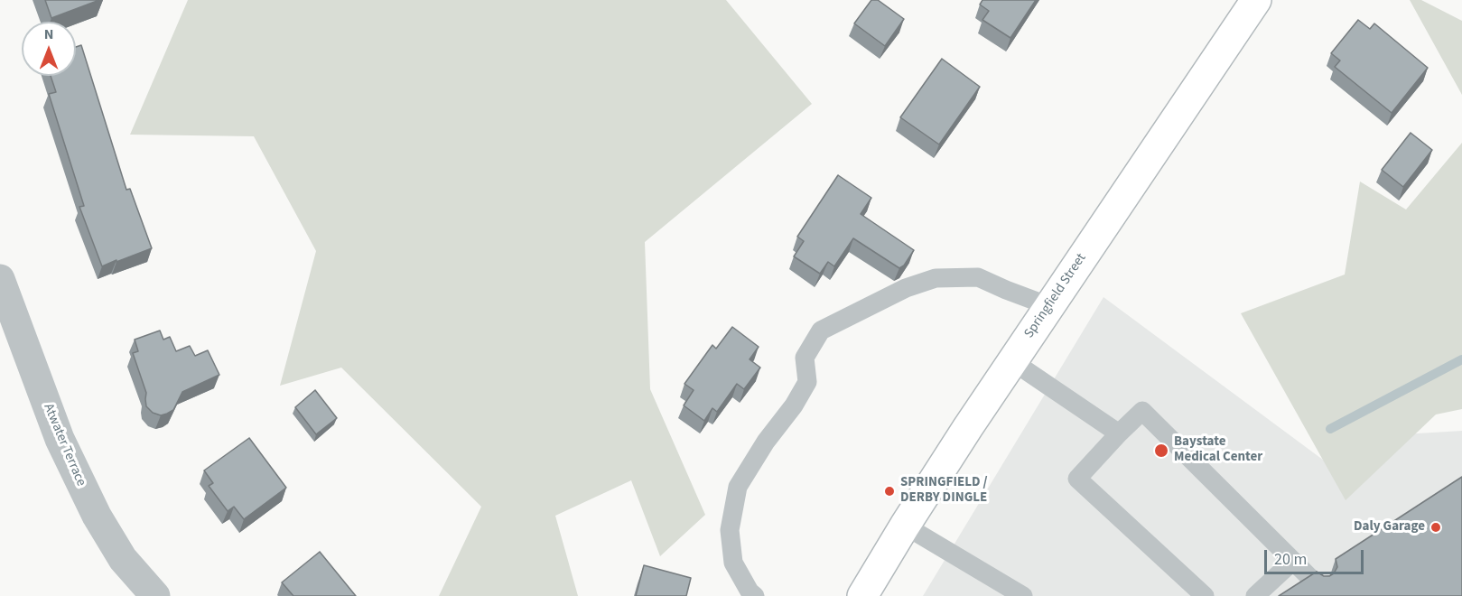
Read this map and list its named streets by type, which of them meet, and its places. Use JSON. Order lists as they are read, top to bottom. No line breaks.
{"streets":{"main road":["Springfield Street"],"street":["Atwater Terrace"]},"places":["Baystate Medical Center","SPRINGFIELD / DERBY DINGLE","Daly Garage"],"scale_bar":"20 m","north":"top"}
